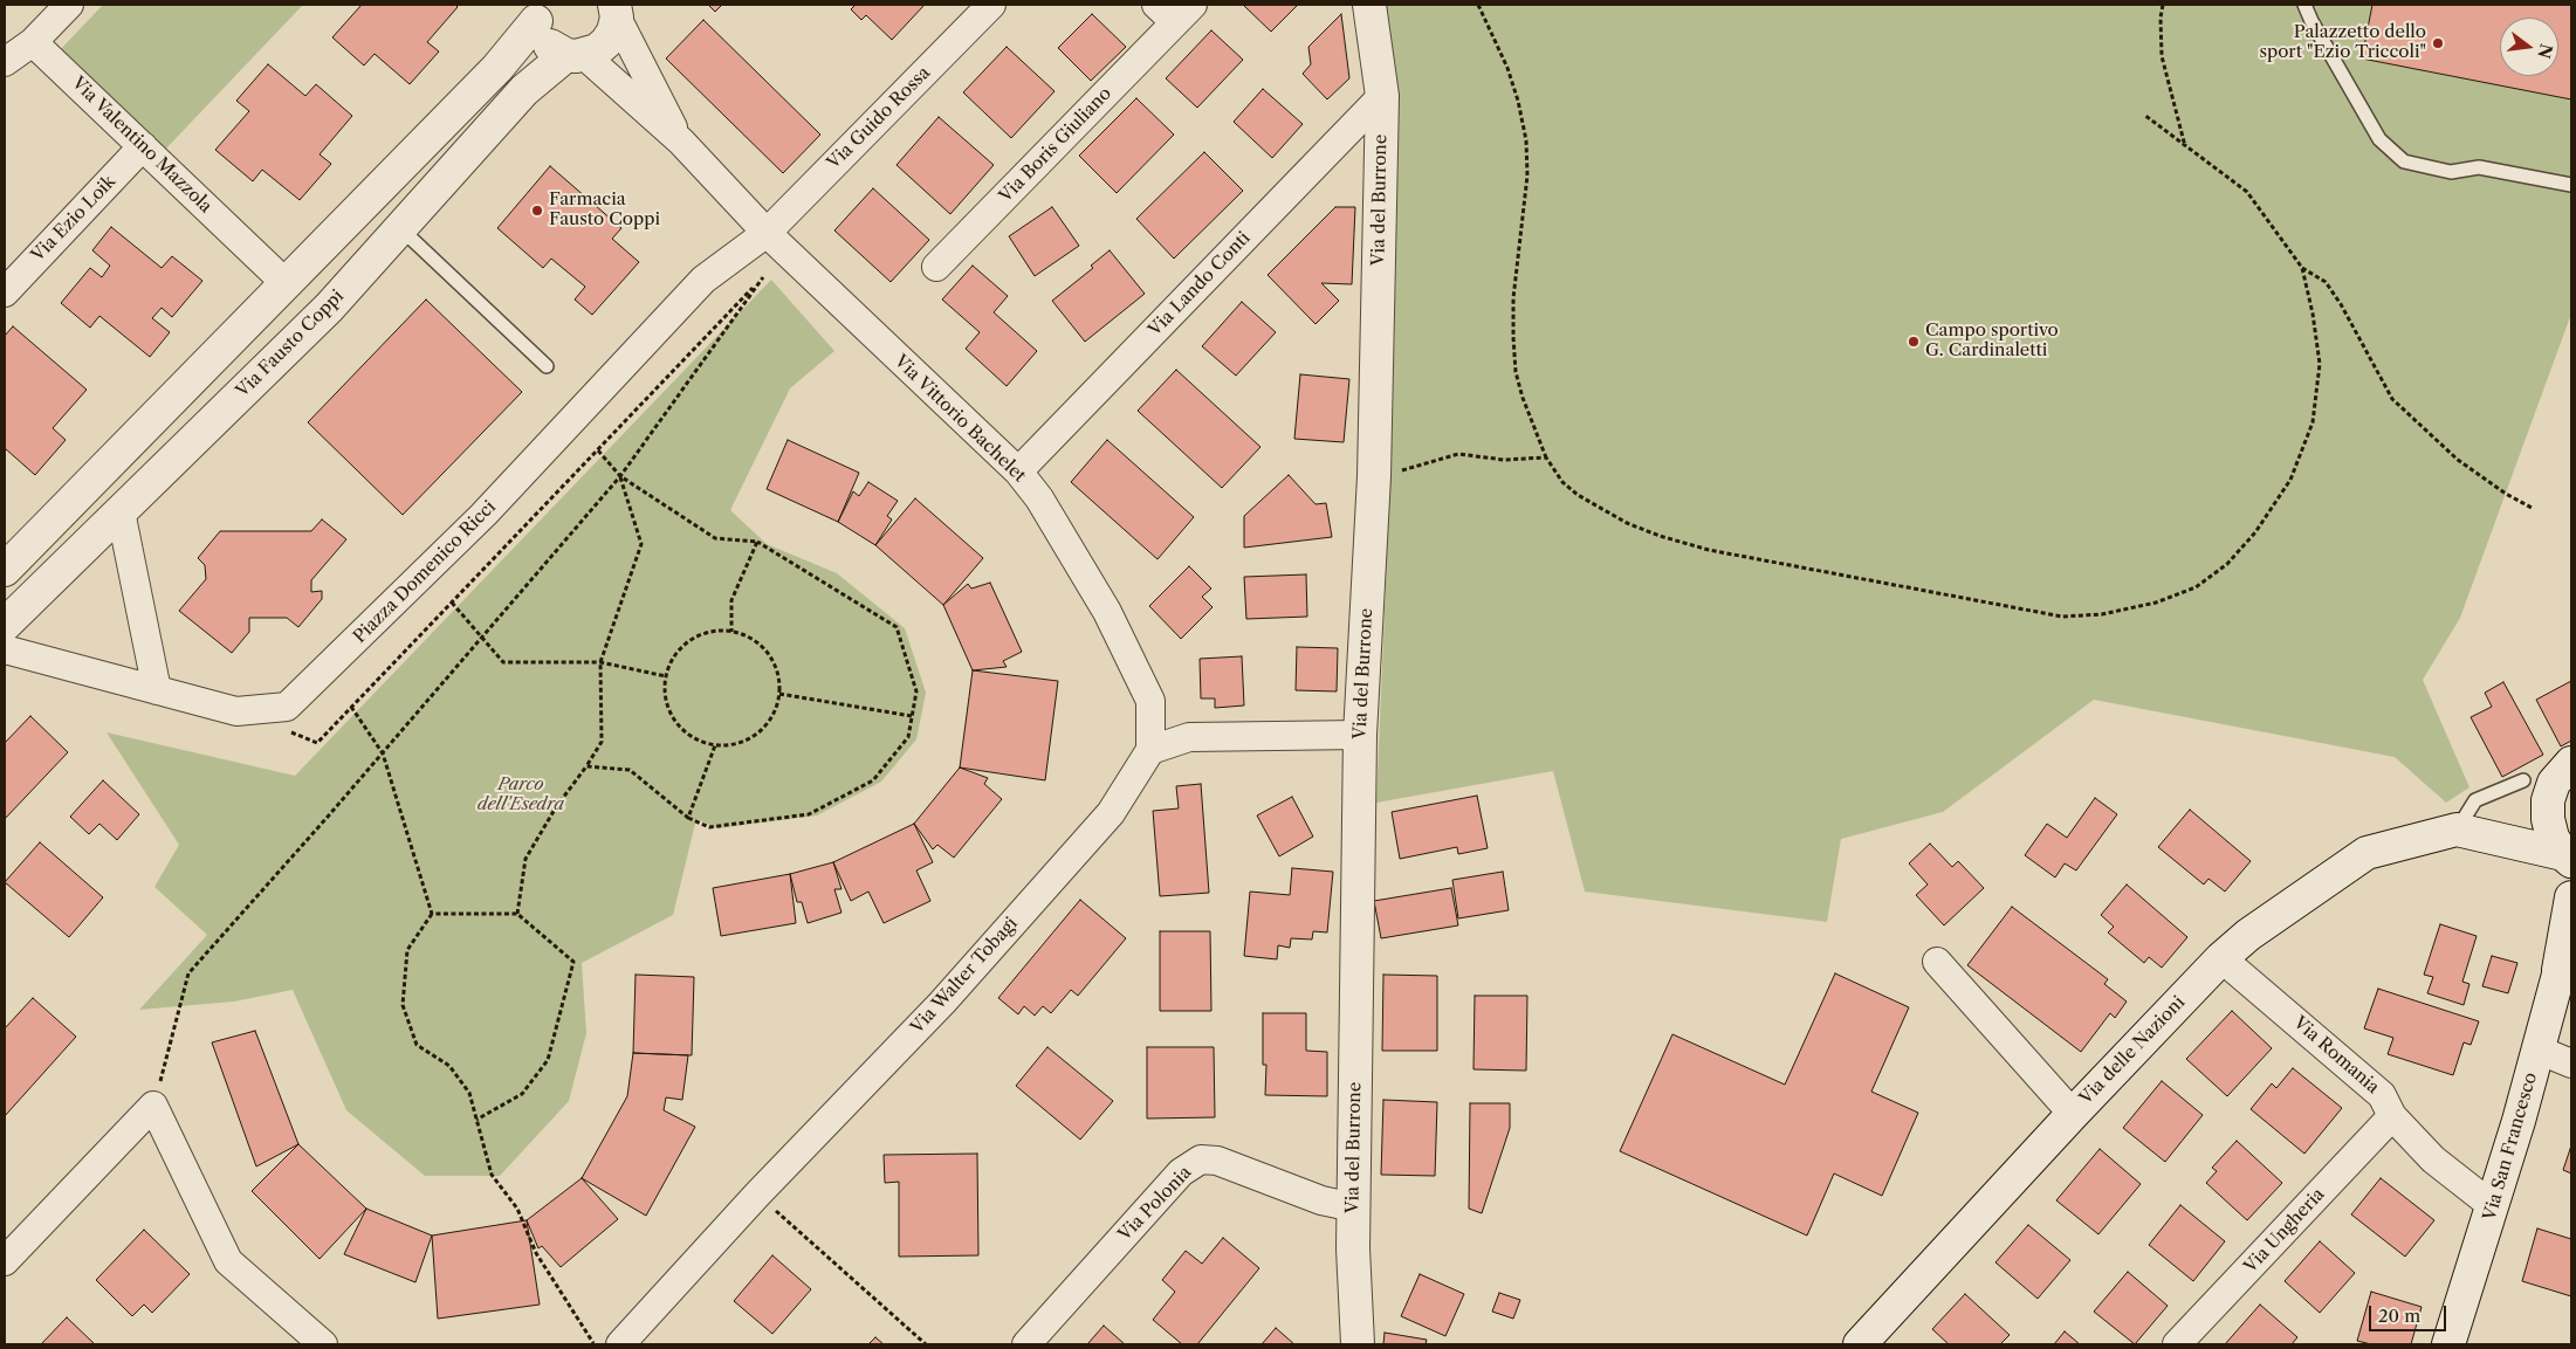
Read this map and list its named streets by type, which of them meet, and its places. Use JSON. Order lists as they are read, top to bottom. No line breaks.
{"streets":{"street":["Via Guido Rossa","Via Valentino Mazzola","Via Boris Giuliano","Via del Burrone","Via Ezio Loik","Via Lando Conti","Via Fausto Coppi","Via Vittorio Bachelet","Piazza Domenico Ricci","Via Walter Tobagi","Via delle Nazioni","Via Romania","Via San Francesco","Via Polonia","Via Ungheria"]},"crossings":[["Via Guido Rossa","Via Vittorio Bachelet"],["Via Guido Rossa","Piazza Domenico Ricci"],["Via Valentino Mazzola","Via Ezio Loik"],["Via del Burrone","Via Lando Conti"],["Via del Burrone","Via Polonia"],["Via Lando Conti","Via Vittorio Bachelet"],["Via Fausto Coppi","Via Vittorio Bachelet"],["Via Vittorio Bachelet","Piazza Domenico Ricci"],["Via Vittorio Bachelet","Via Walter Tobagi"],["Via delle Nazioni","Via Romania"],["Via Romania","Via San Francesco"],["Via Romania","Via Ungheria"]],"parks":["Parco dell'Esedra"],"places":["Palazzetto dello sport \"Ezio Triccoli\"","Farmacia Fausto Coppi","Campo sportivo G. Cardinaletti"],"scale_bar":"20 m","north":"right"}
